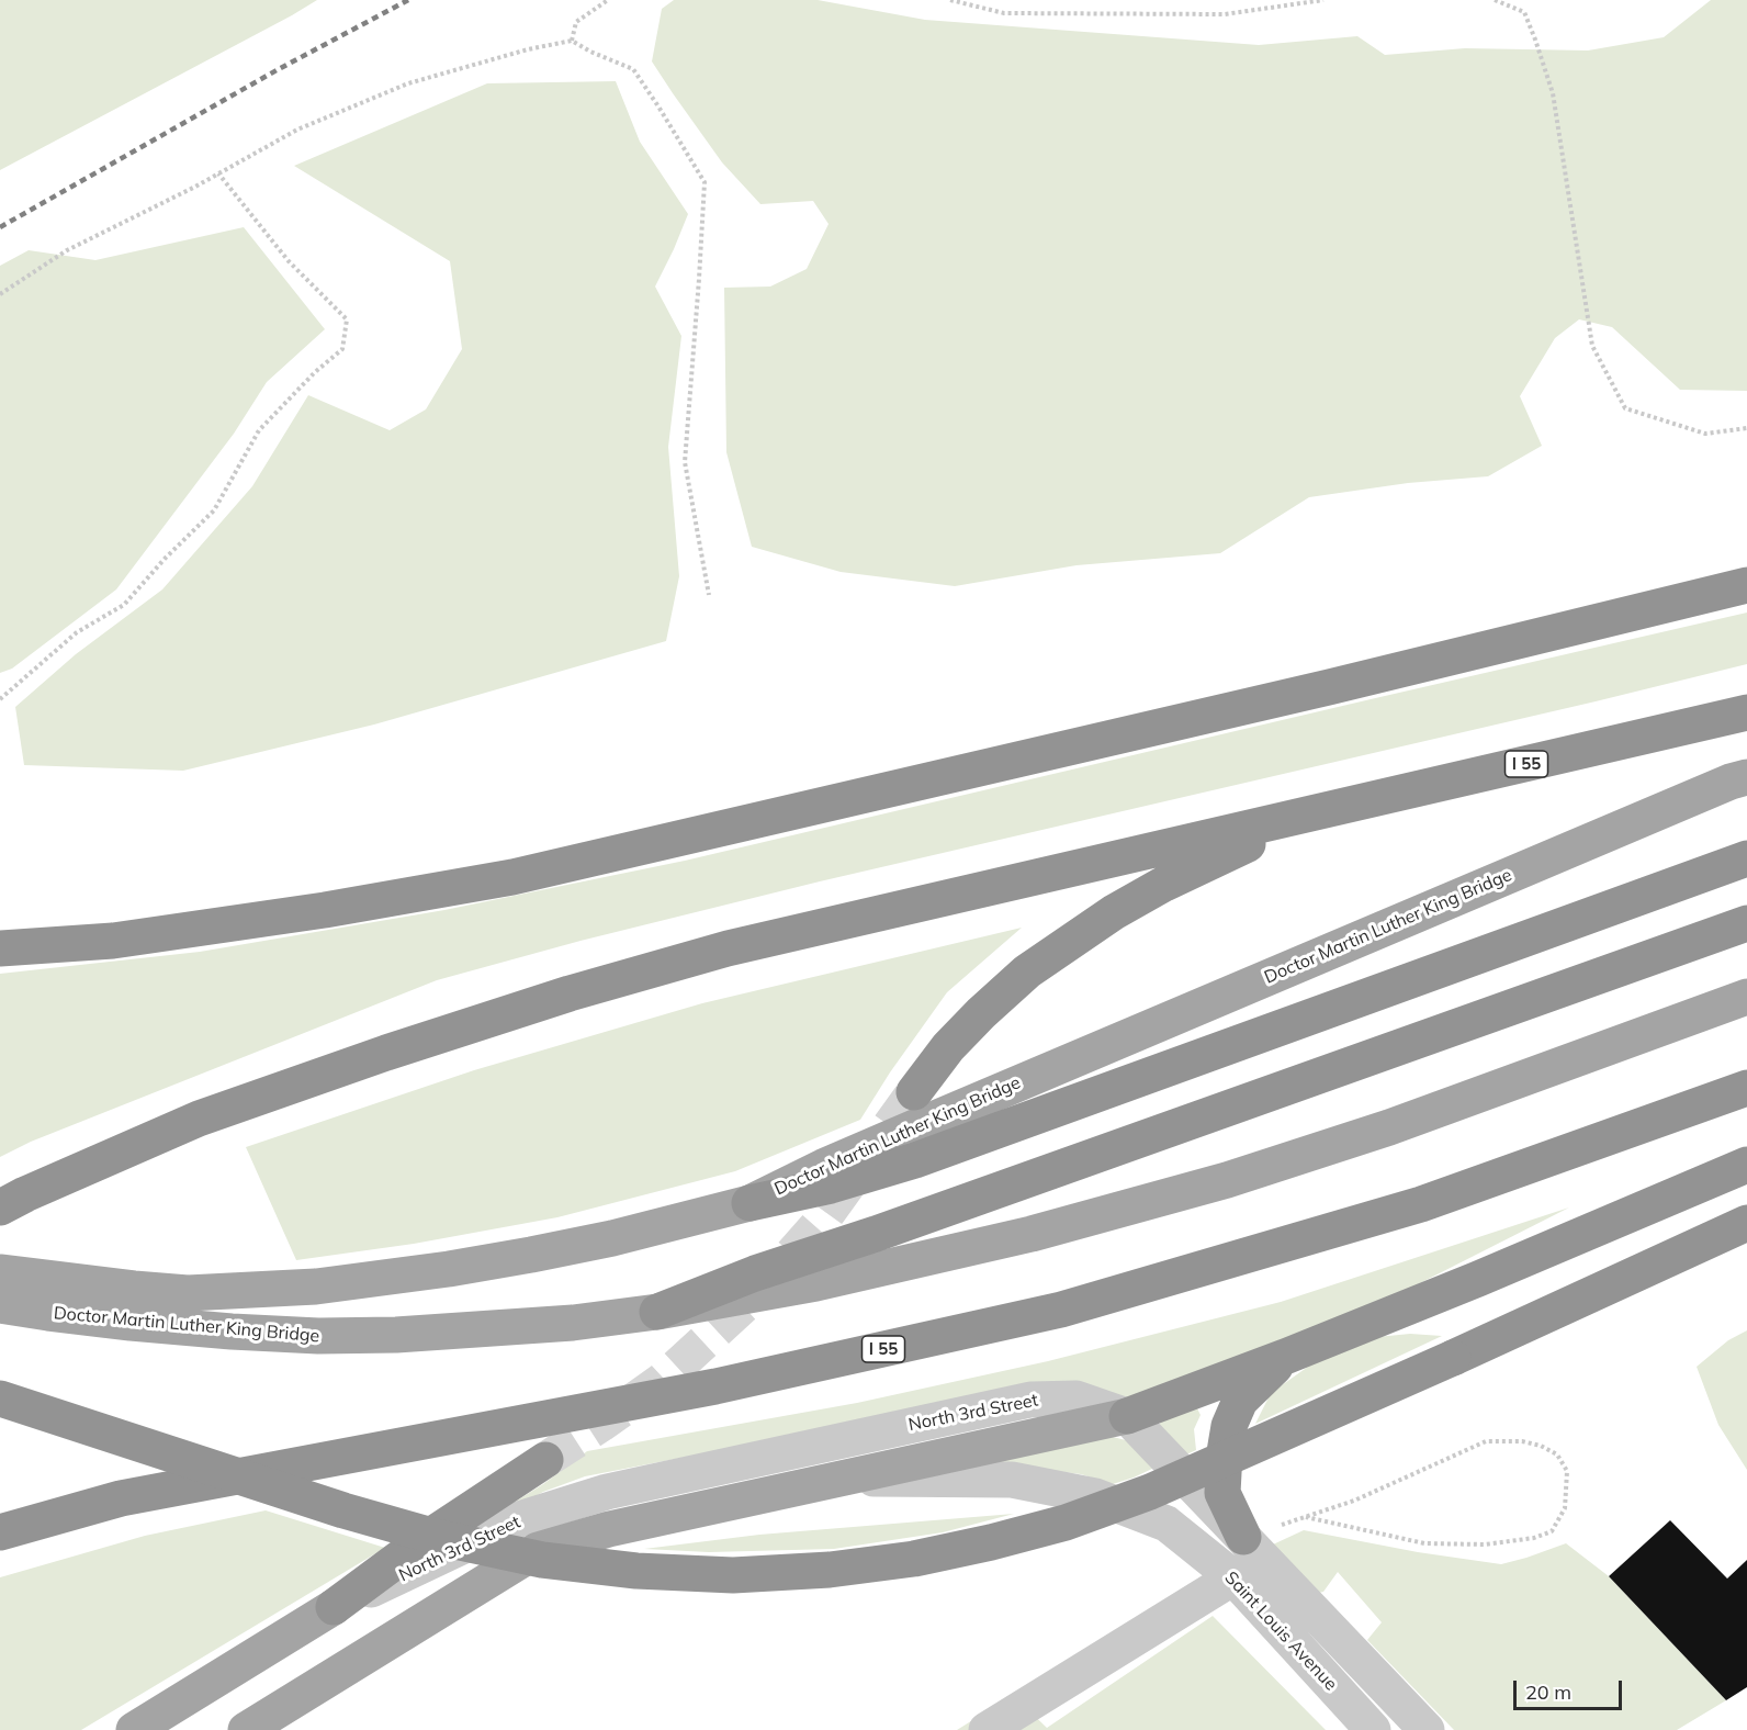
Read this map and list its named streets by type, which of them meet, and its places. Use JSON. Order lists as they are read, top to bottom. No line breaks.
{"streets":{"highway":["I 55"],"main road":["Doctor Martin Luther King Bridge","North 3rd Street"],"street":["Saint Louis Avenue"]},"crossings":[["North 3rd Street","Saint Louis Avenue"]],"scale_bar":"20 m"}
